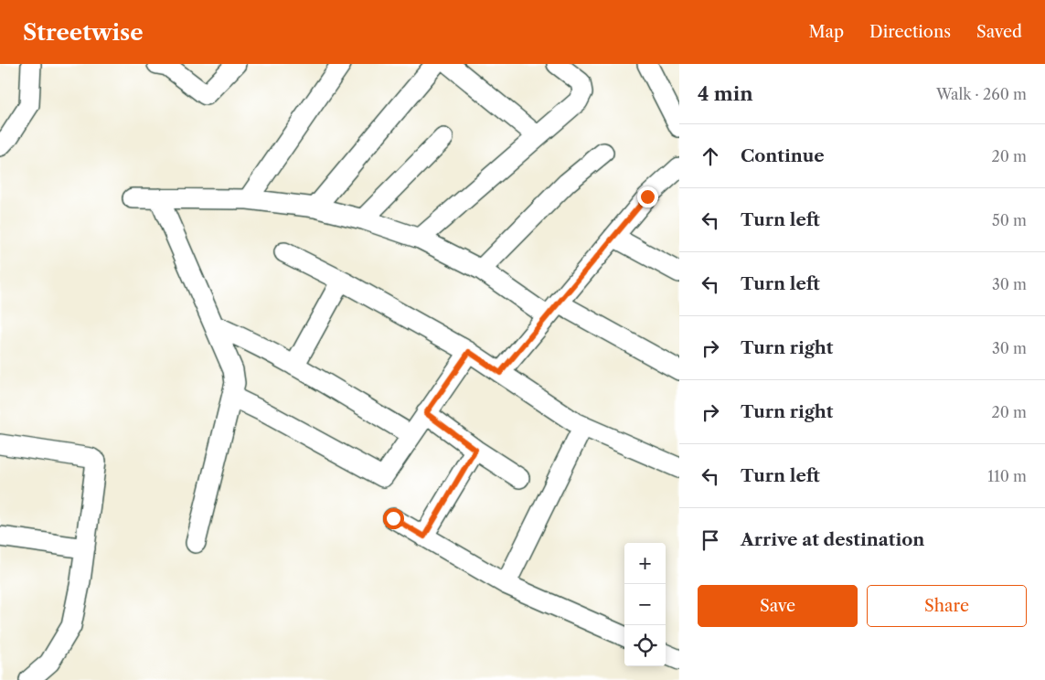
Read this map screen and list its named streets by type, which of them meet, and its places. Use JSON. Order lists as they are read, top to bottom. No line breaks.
{"page":{"header":"Streetwise","nav":["Map","Directions","Saved"],"heading":["4 min","Walk · 260 m"],"list":[["Continue","20 m"],["Turn left","50 m"],["Turn left","30 m"],["Turn right","30 m"],["Turn right","20 m"],["Turn left","110 m"],"Arrive at destination"],"map_buttons":["+","−"],"buttons":["Save","Share"]}}
